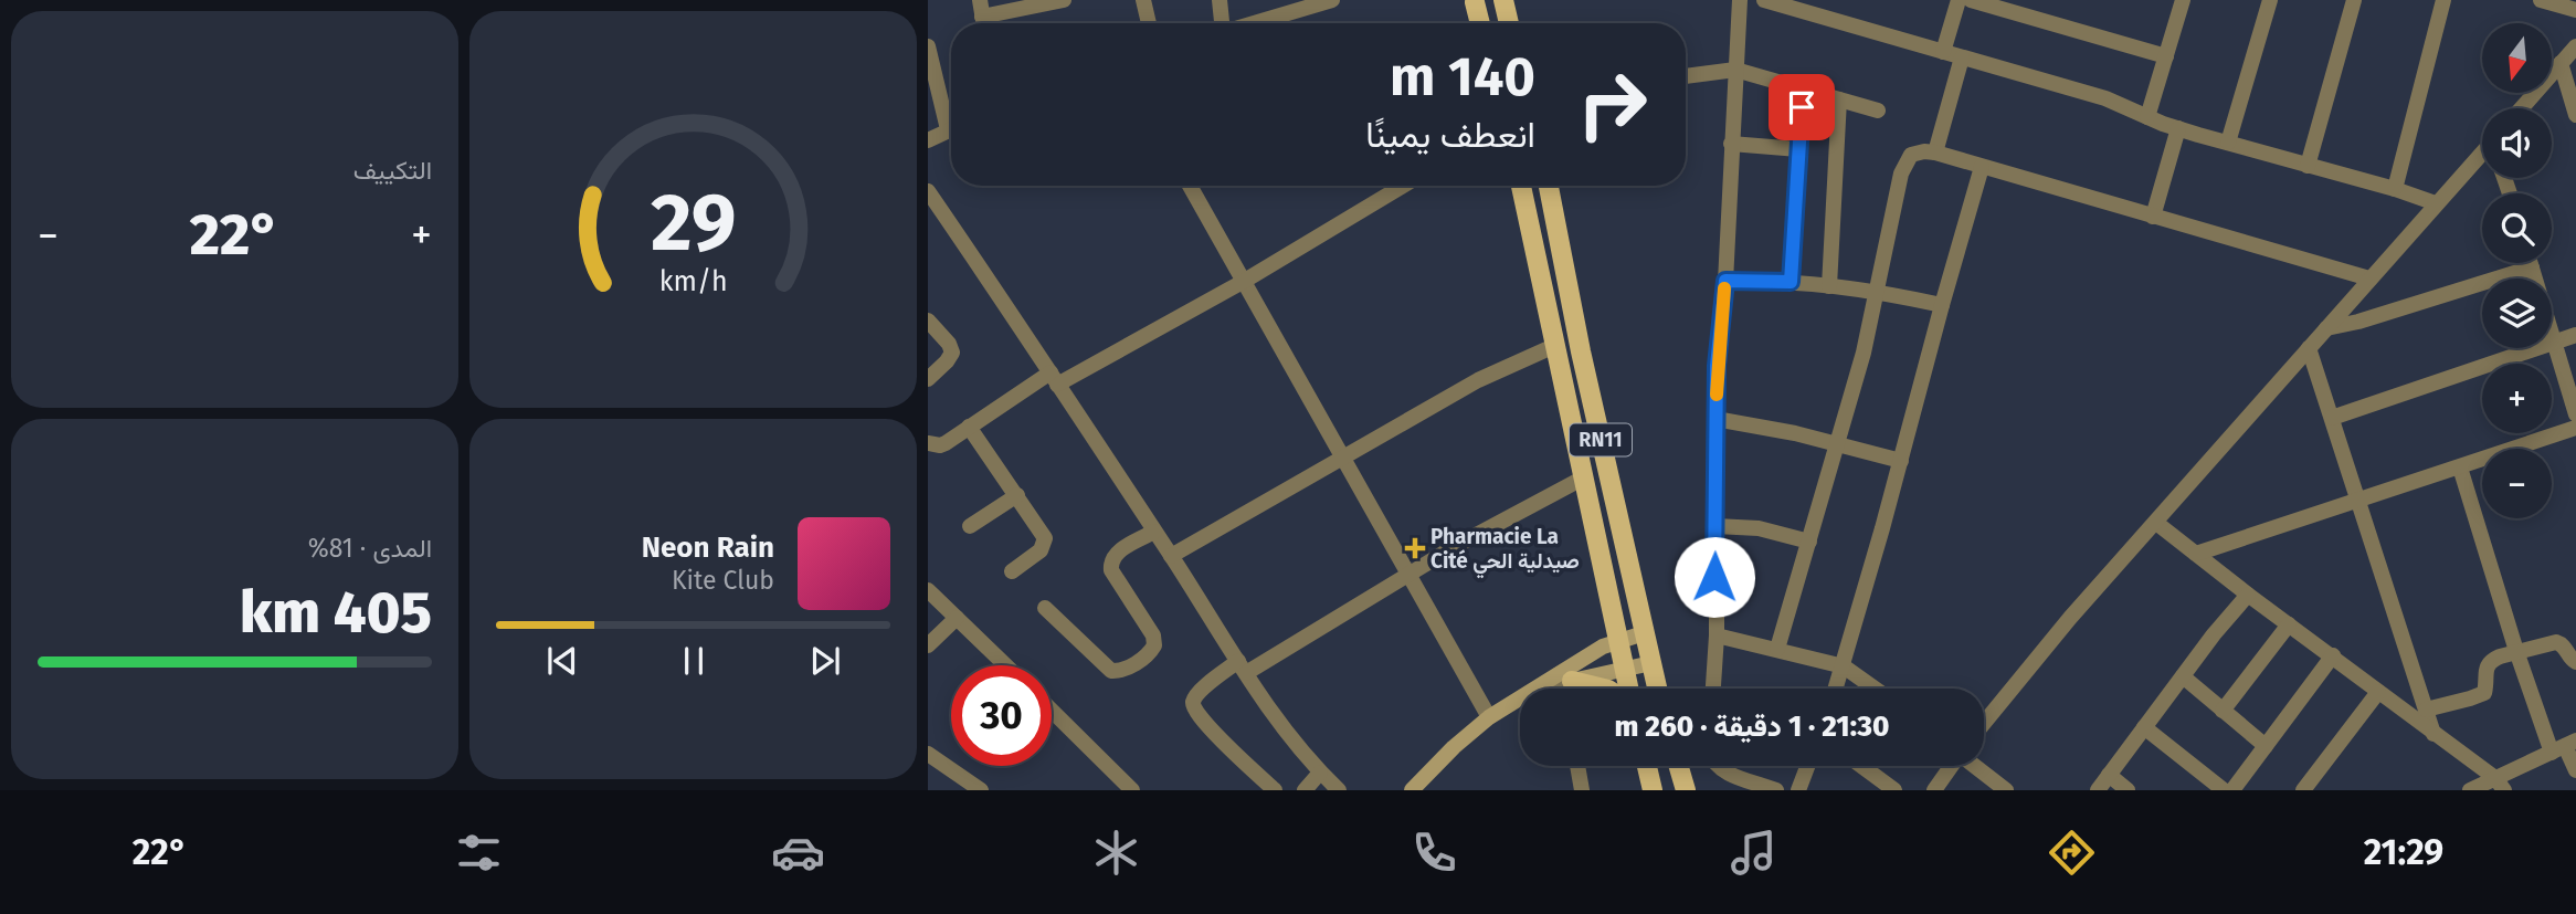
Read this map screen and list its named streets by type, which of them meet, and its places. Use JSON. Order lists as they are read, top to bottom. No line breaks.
{"streets":{"main road":["RN11"]},"places":{"health":["Pharmacie La Cité صيدلية الحي"]},"north":"bottom","page":{"tile":["التكييف",["المدى · 81%","405 km"]],"map_buttons":["+","−"],"turn":["140 m","انعطف يمينًا"],"heat":["−","22°","+"],"song":["Neon Rain","Kite Club"],"limit":"30","trip":"21:30 · 1 دقيقة · 260 m","tabs":["21:29","22°"],"gauge":["29","km/h"]}}
